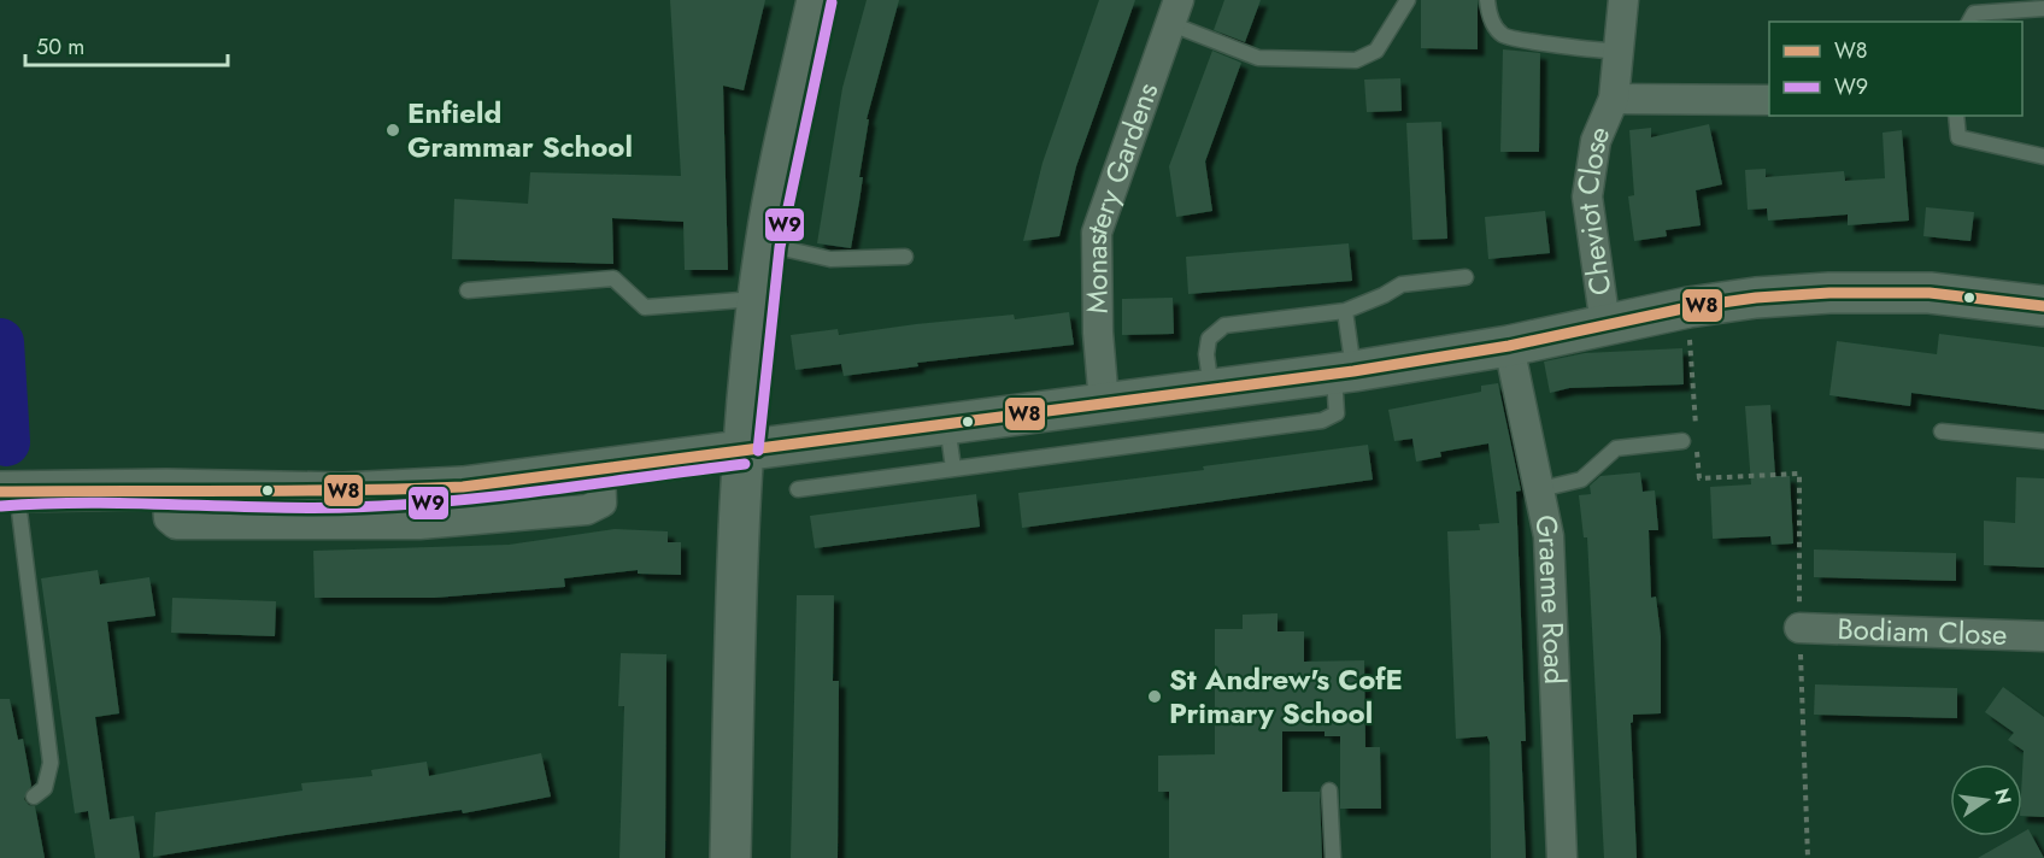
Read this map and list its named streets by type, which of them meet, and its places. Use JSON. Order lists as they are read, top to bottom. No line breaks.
{"streets":{"street":["Monastery Gardens","Cheviot Close","Graeme Road","Bodiam Close"]},"places":["Enfield Grammar School","St Andrew's CofE Primary School"],"lines":["transit line W9","transit line W8"],"legend":["W8","W9"],"scale_bar":"50 m","north":"right"}
